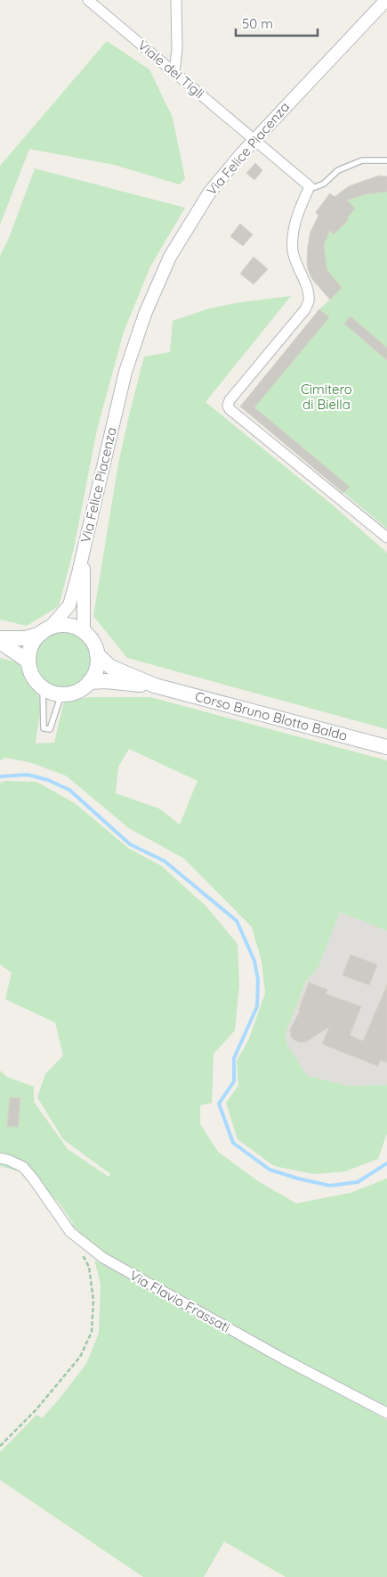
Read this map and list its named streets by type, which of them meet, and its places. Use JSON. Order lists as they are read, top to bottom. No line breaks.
{"streets":{"main road":["Corso Bruno Blotto Baldo"],"street":["Viale dei Tigli","Via Felice Piacenza","Via Flavio Frassati"]},"crossings":[["Viale dei Tigli","Via Felice Piacenza"],["Via Felice Piacenza","Corso Bruno Blotto Baldo"]],"parks":["Cimitero di Biella"],"scale_bar":"50 m"}
